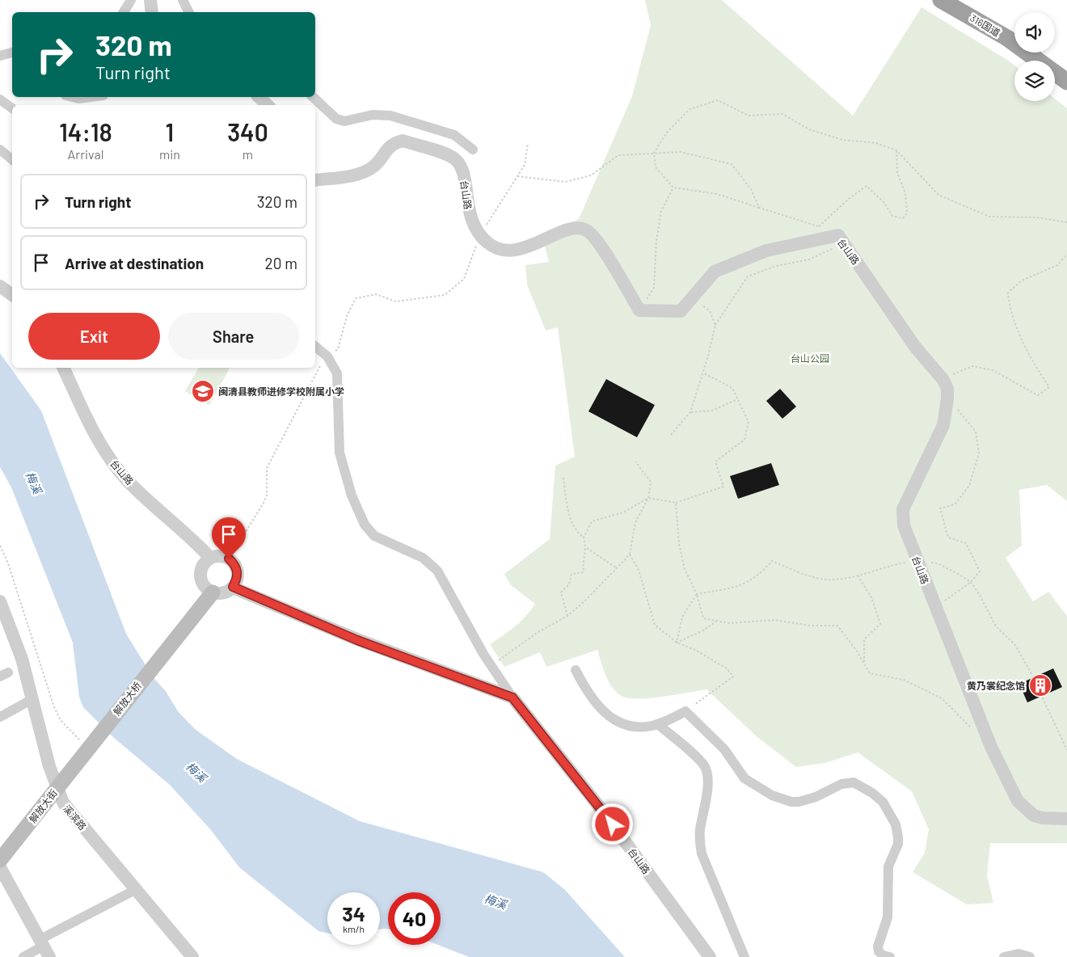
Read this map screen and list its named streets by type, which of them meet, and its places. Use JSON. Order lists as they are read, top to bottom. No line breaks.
{"streets":{"highway":["316国道"],"main road":["解放大桥","解放大街"],"street":["台山路","溪滨路"]},"crossings":[["台山路","解放大桥"],["解放大桥","解放大街"],["解放大街","溪滨路"]],"water":["梅溪"],"parks":["台山公园"],"places":{"school or university":["闽清县教师进修学校附属小学"],"building":["黄乃裳纪念馆"]},"page":{"turn":["320 m","Turn right"],"eta":["14:18","Arrival","1","min","340","m"],"list":[{"name":"Turn right","value":"320 m"},{"name":"Arrive at destination","value":"20 m"}],"buttons":["Exit","Share"],"speed":"34 km/h","limit":"40"}}
